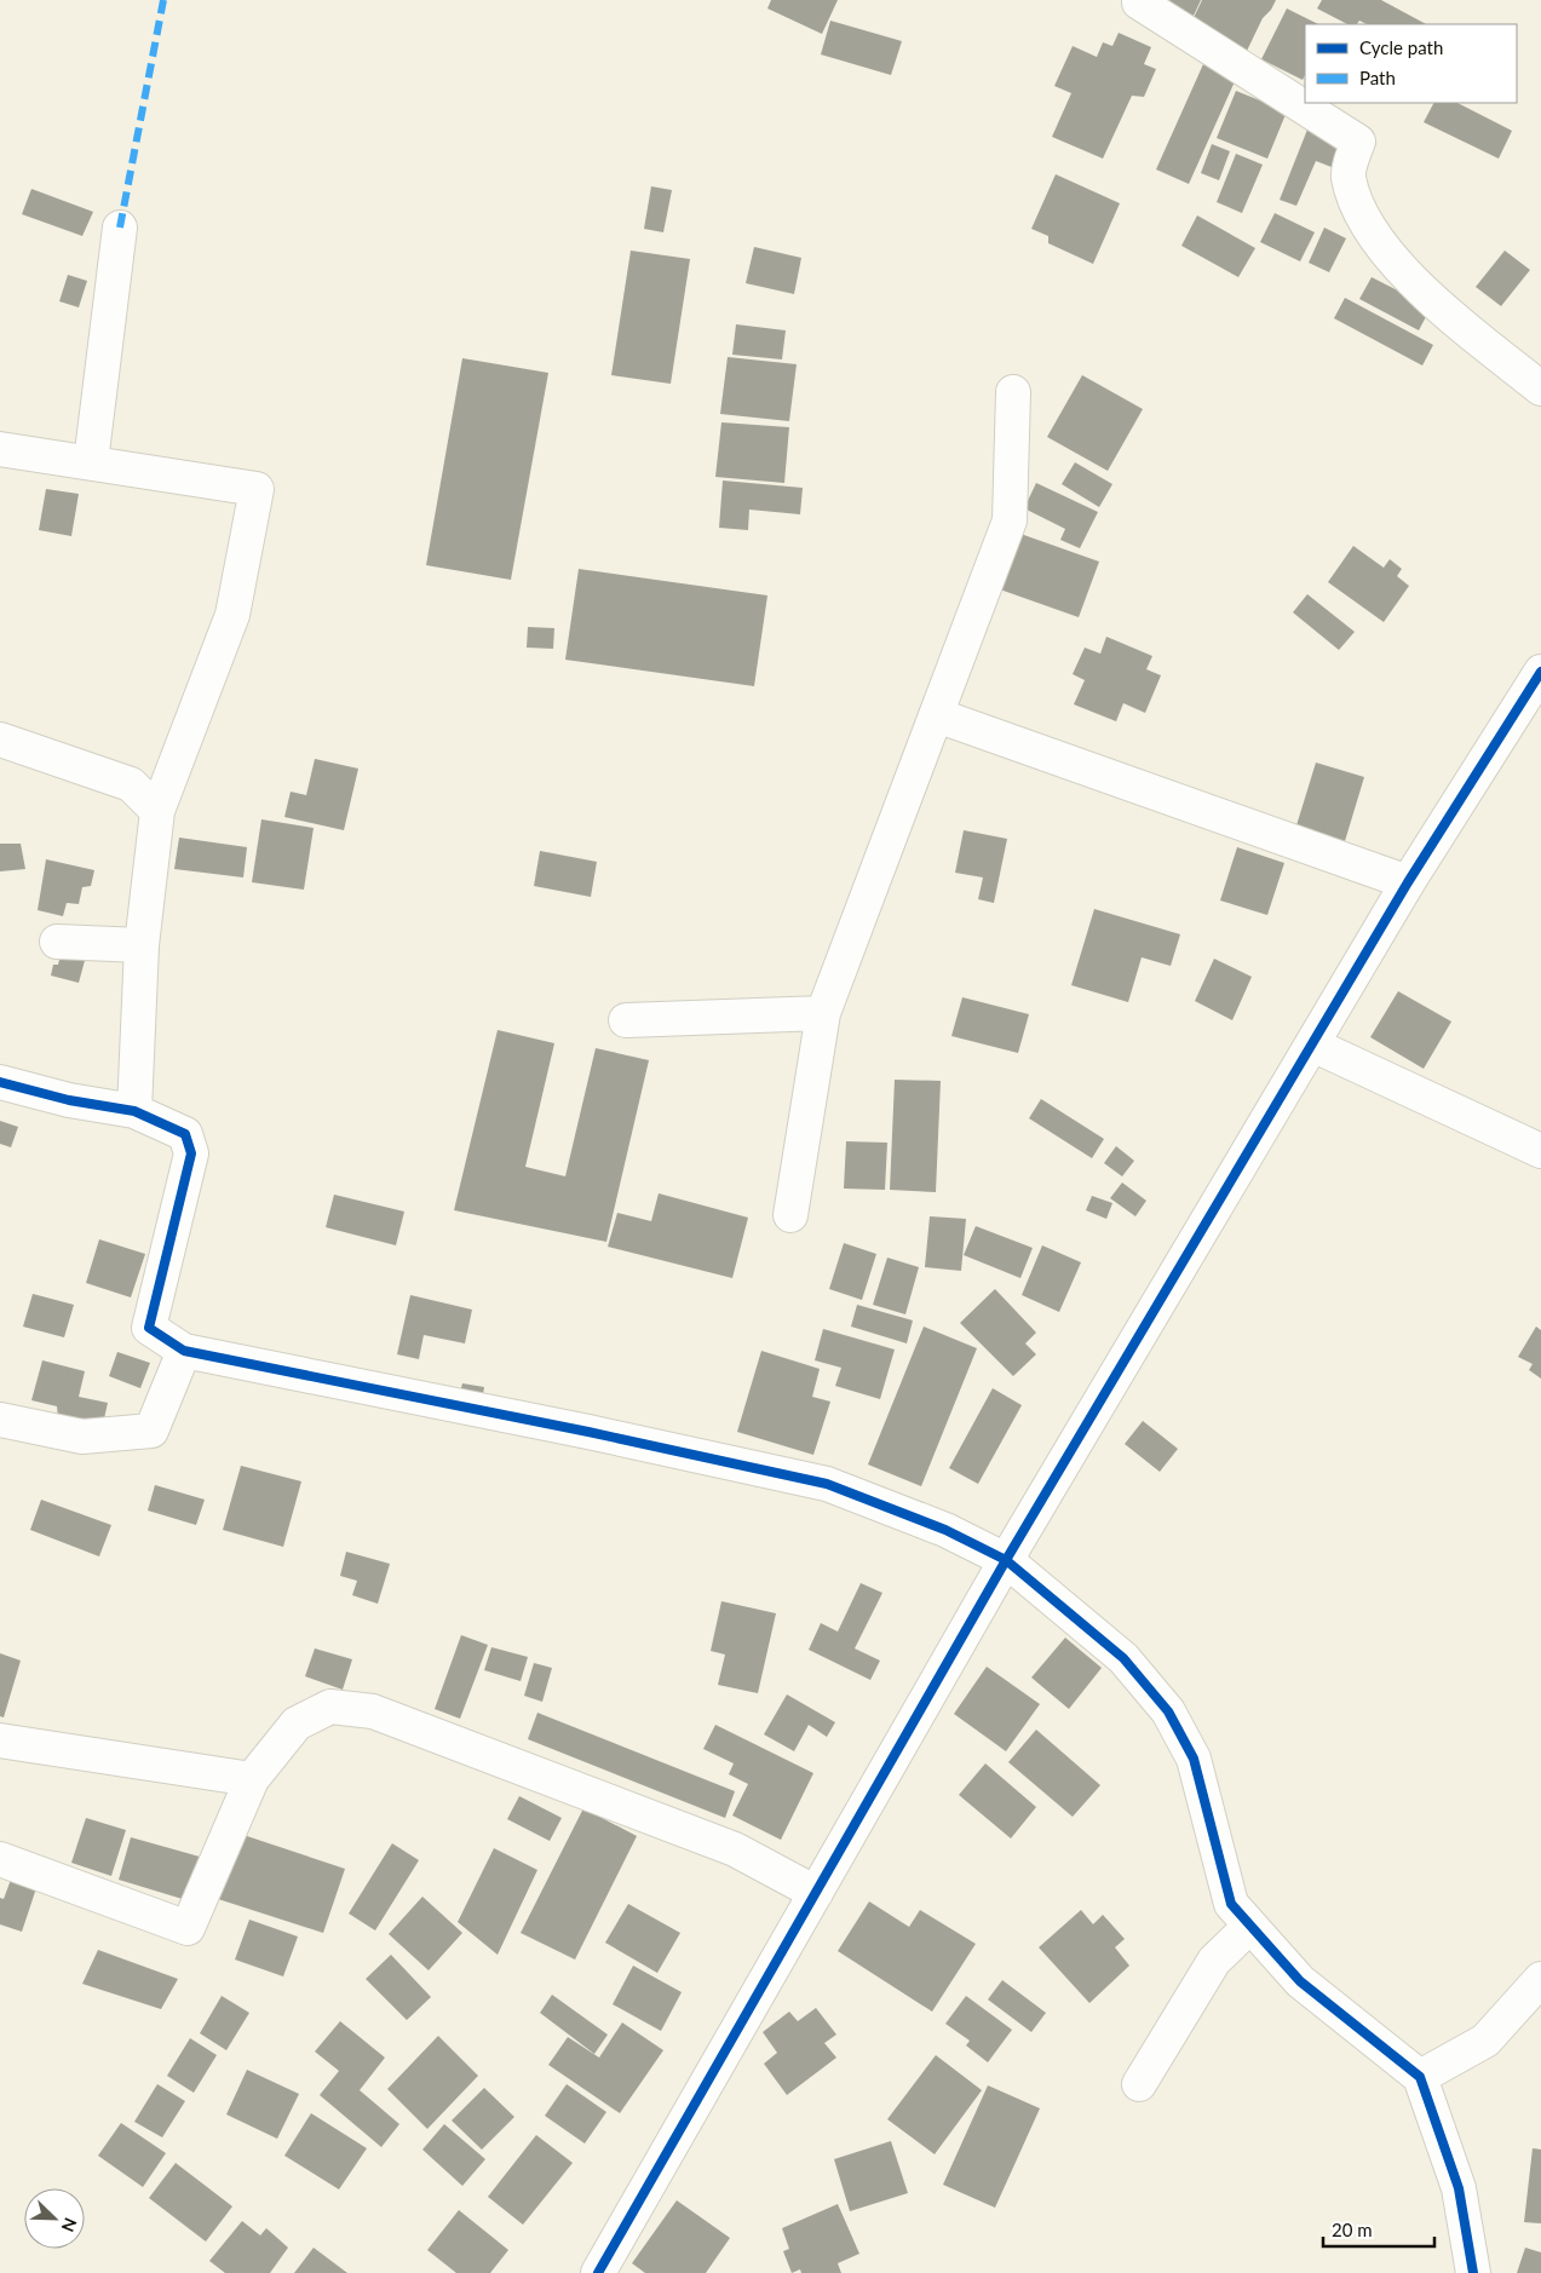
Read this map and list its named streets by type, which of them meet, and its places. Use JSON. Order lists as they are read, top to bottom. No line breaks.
{"legend":["Cycle path","Path"],"scale_bar":"20 m","north":"bottom right"}
